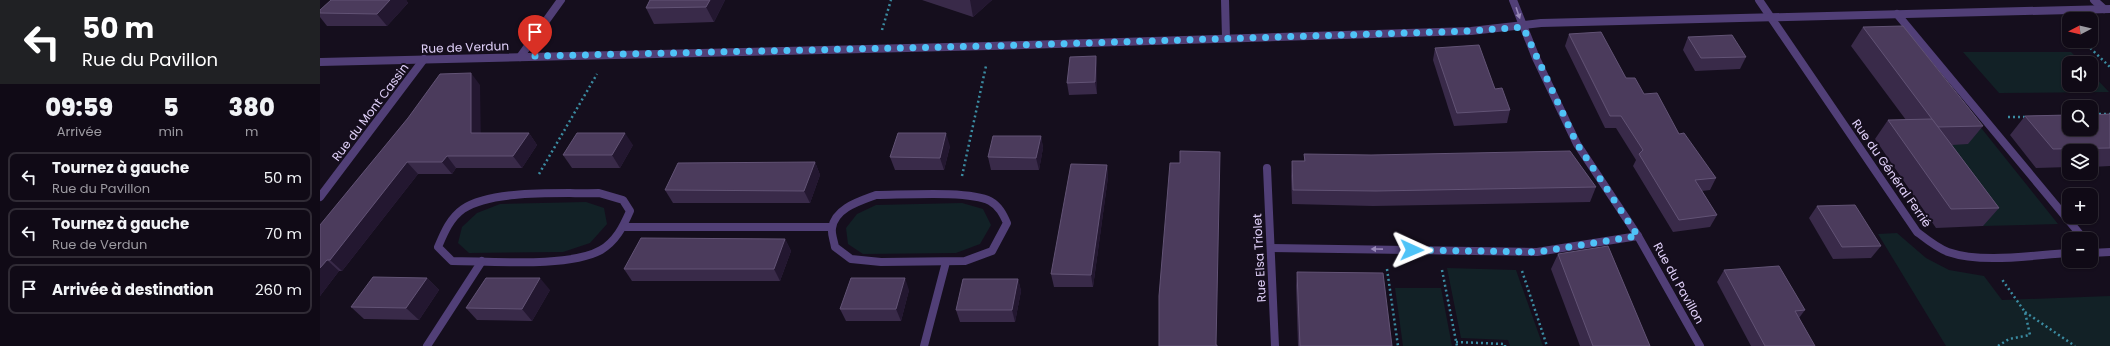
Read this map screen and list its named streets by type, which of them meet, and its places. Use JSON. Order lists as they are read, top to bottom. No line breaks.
{"streets":{"street":["Rue de Verdun","Rue du Mont Cassin","Rue du Général Ferrié","Rue Elsa Triolet","Rue du Pavillon"]},"crossings":[["Rue de Verdun","Rue du Mont Cassin"],["Rue de Verdun","Rue du Général Ferrié"],["Rue de Verdun","Rue du Pavillon"]],"north":"left","page":{"turn":["50 m","Rue du Pavillon"],"map_buttons":["+","−"],"eta":["09:59","Arrivée","5","min","380","m"],"list":[{"name":"Tournez à gauche","note":"Rue du Pavillon","value":"50 m"},{"name":"Tournez à gauche","note":"Rue de Verdun","value":"70 m"},{"name":"Arrivée à destination","value":"260 m"}]}}
